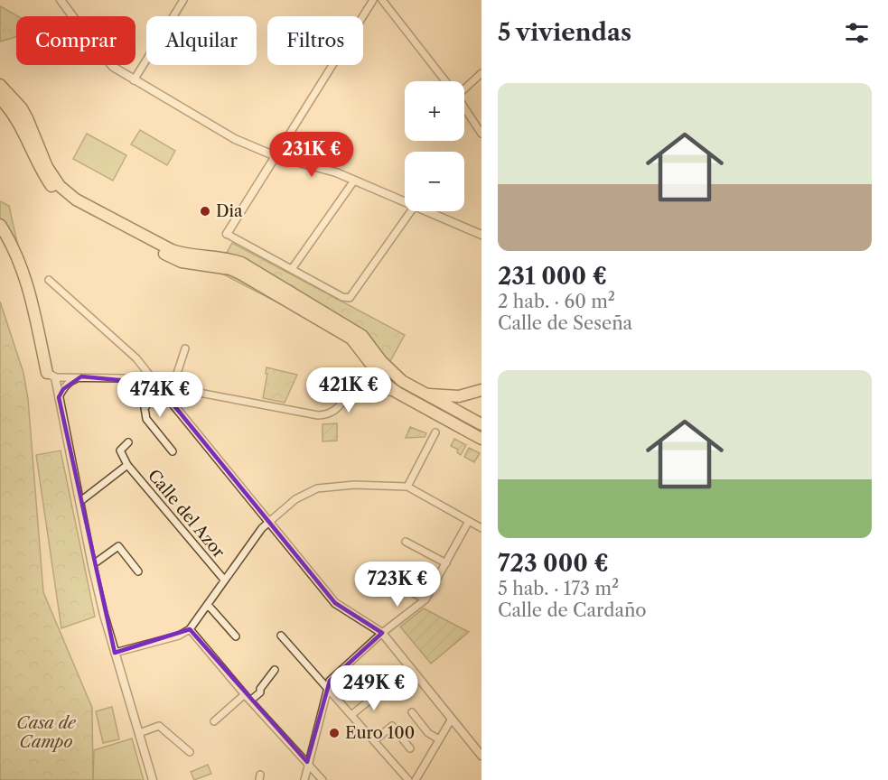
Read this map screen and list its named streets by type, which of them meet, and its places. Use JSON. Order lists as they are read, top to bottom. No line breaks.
{"streets":{"street":["Calle del Azor"]},"parks":["Casa de Campo"],"places":["Dia","Euro 100"],"page":{"heading":"5 viviendas","chip":["Comprar","Alquilar","Filtros"],"list":[{"name":"231 000 €","note":"2 hab. · 60 m² · Calle de Seseña"},{"name":"723 000 €","note":"5 hab. · 173 m² · Calle de Cardaño"}],"map_buttons":["+","−"],"price":["231K €","421K €","474K €","723K €","249K €"]}}
